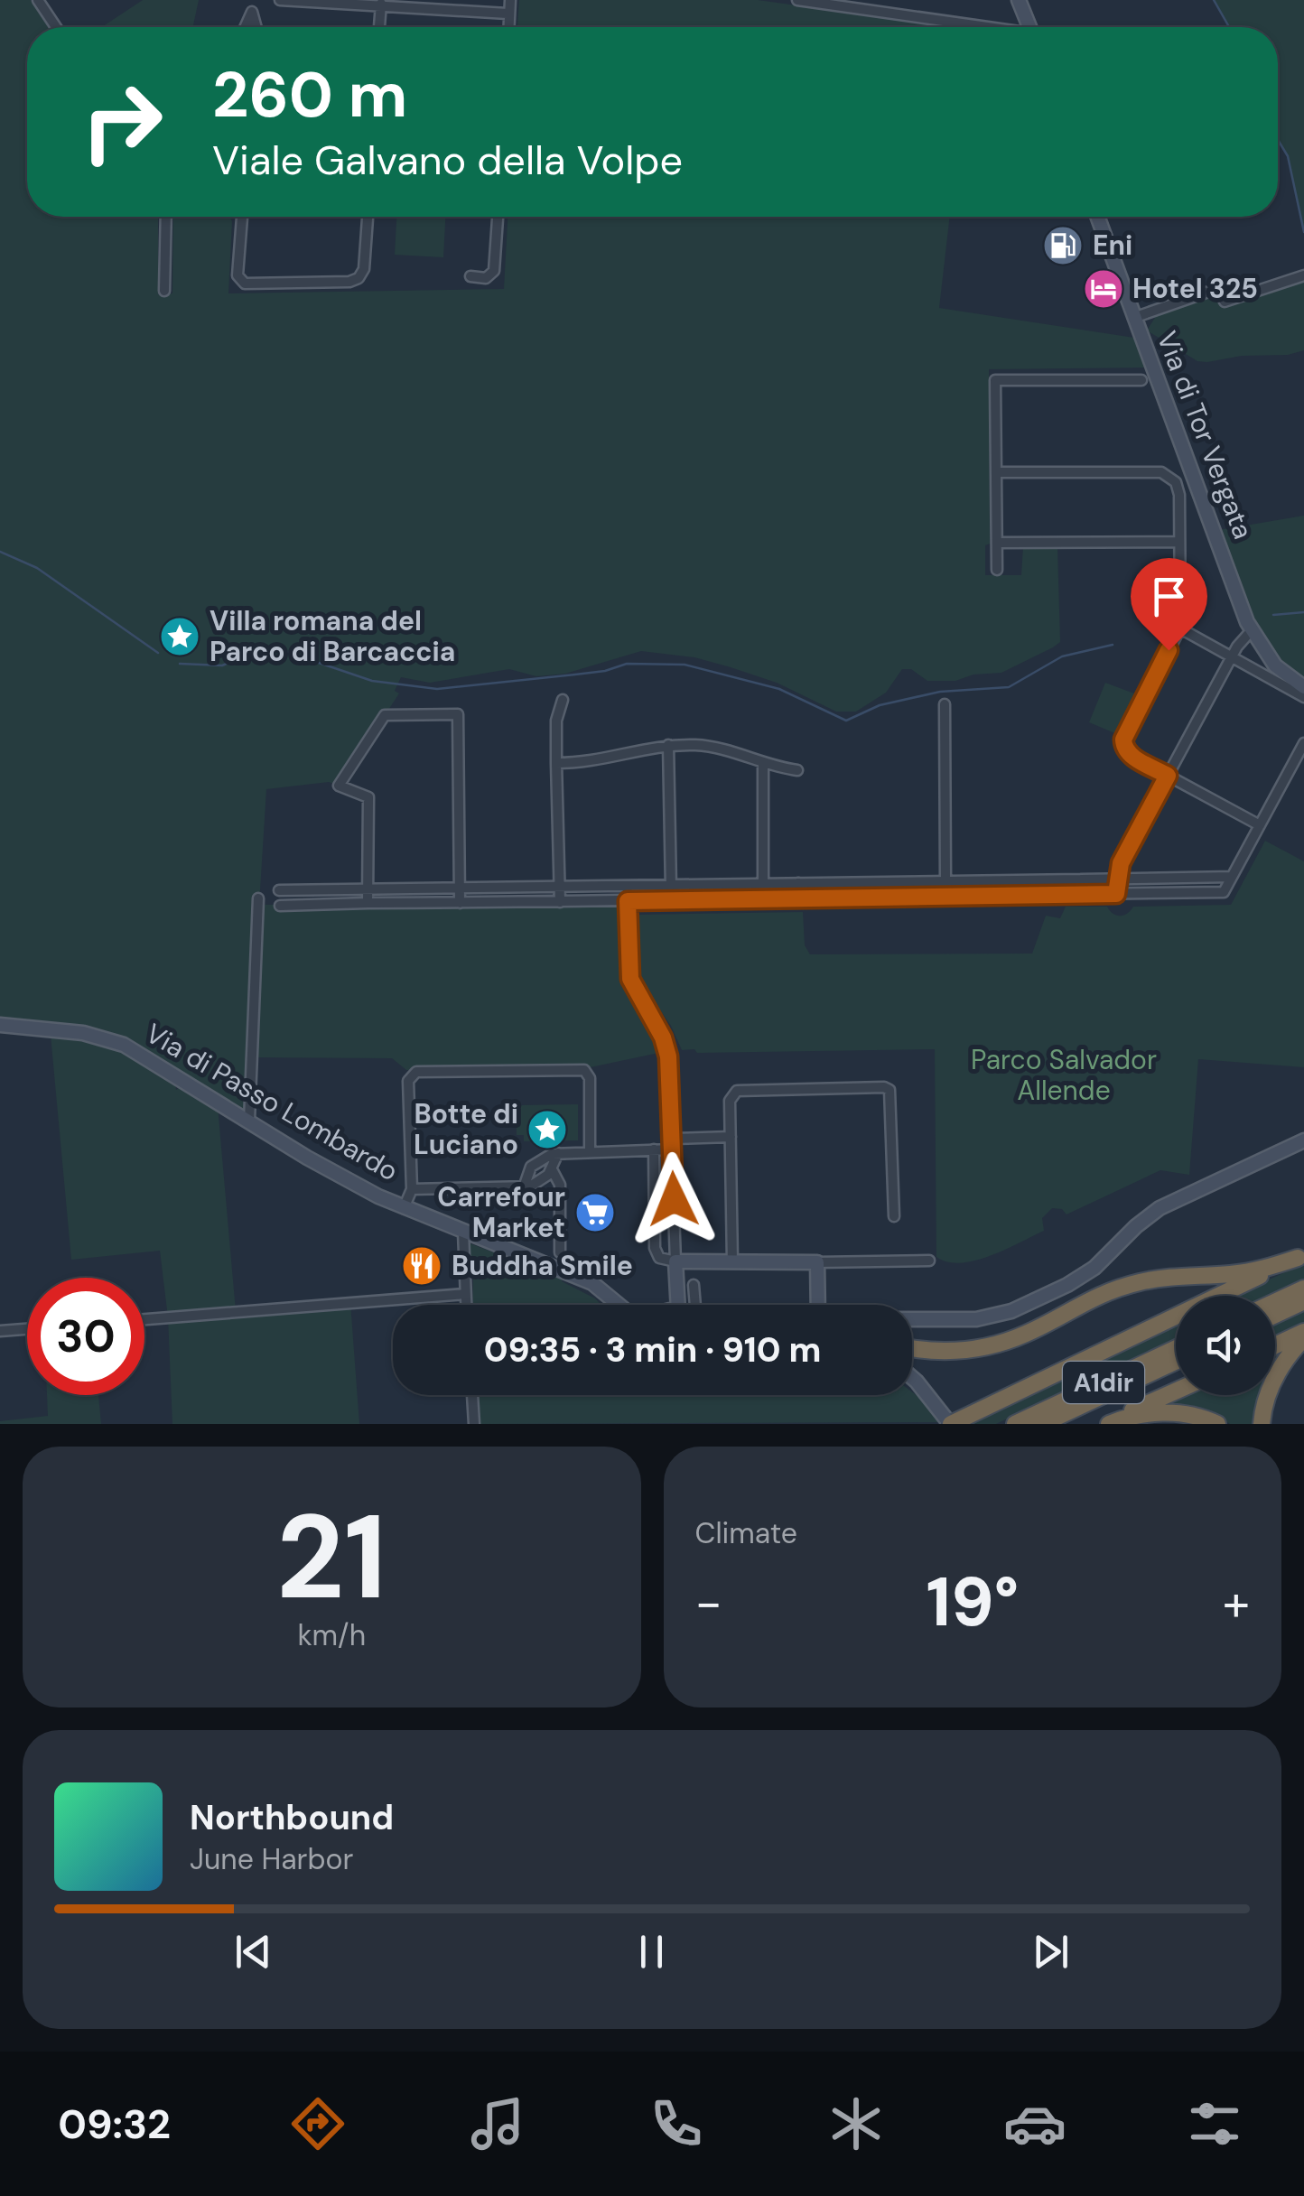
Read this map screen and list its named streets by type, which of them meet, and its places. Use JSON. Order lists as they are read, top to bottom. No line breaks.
{"streets":{"highway":["A1dir"],"street":["Via di Tor Vergata","Via di Passo Lombardo"]},"parks":["Parco Salvador Allende"],"places":{"fuel station":["Eni"],"hotel":["Hotel 325"],"place":["Villa romana del Parco di Barcaccia","Botte di Luciano"],"supermarket":["Carrefour Market"],"restaurant":["Buddha Smile"]},"page":{"turn":["260 m","Viale Galvano della Volpe"],"limit":"30","trip":"09:35 · 3 min · 910 m","tile":[["21","km/h"],"Climate"],"heat":["−","19°","+"],"song":["Northbound","June Harbor"],"tabs":"09:32"}}
